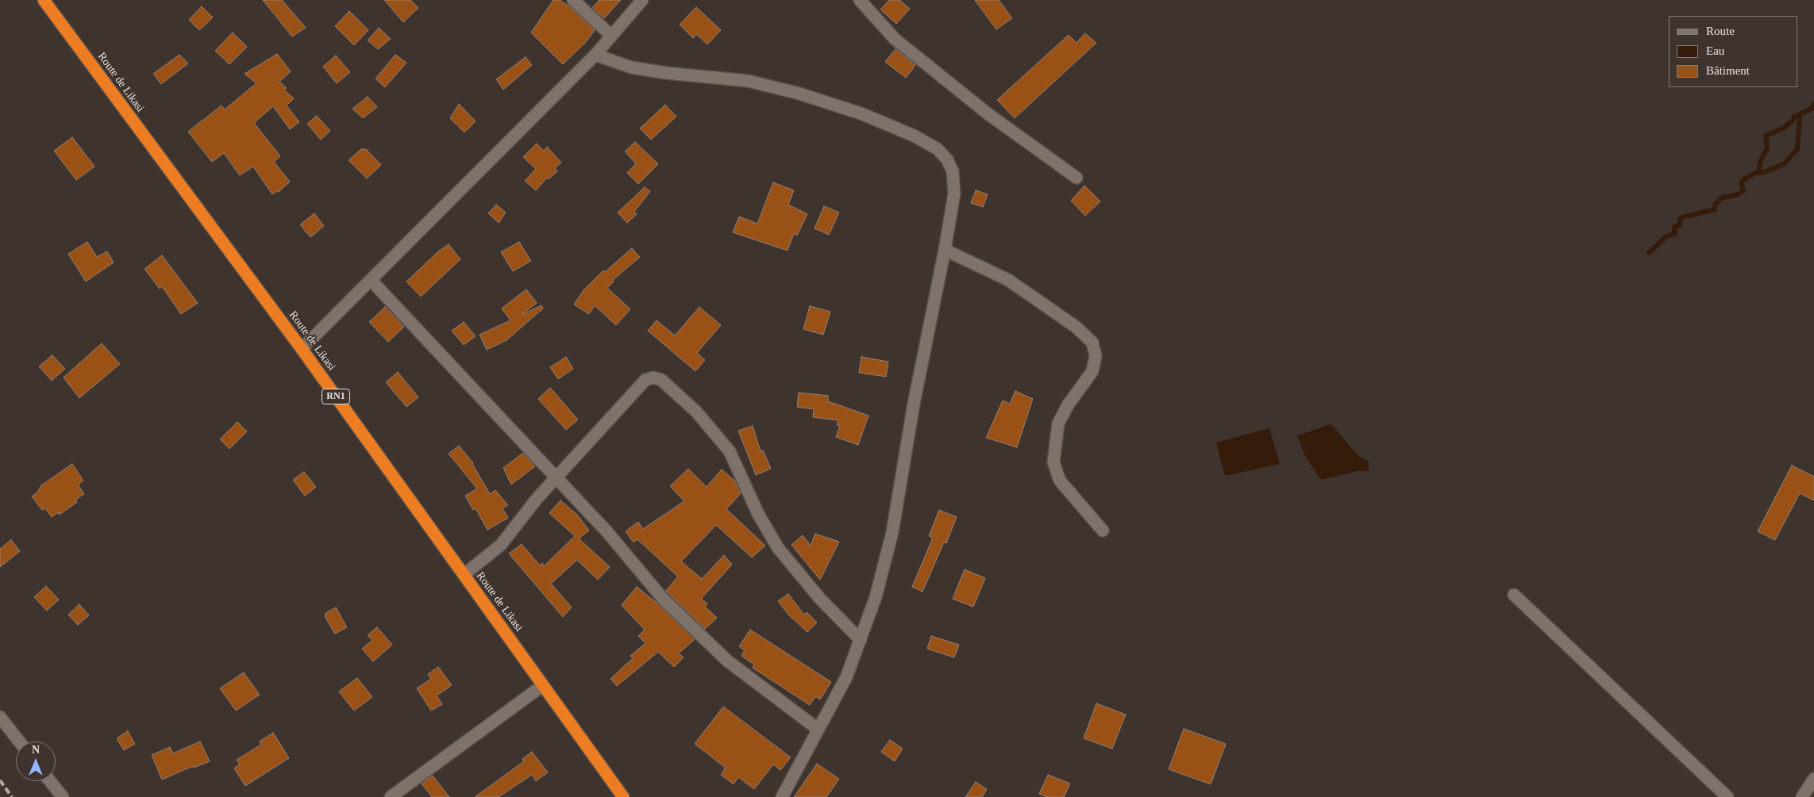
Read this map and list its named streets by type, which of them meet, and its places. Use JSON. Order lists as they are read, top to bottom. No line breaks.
{"streets":{"highway":["Route de Likasi","RN1"]},"legend":["Route","Eau","Bâtiment"],"north":"top"}
